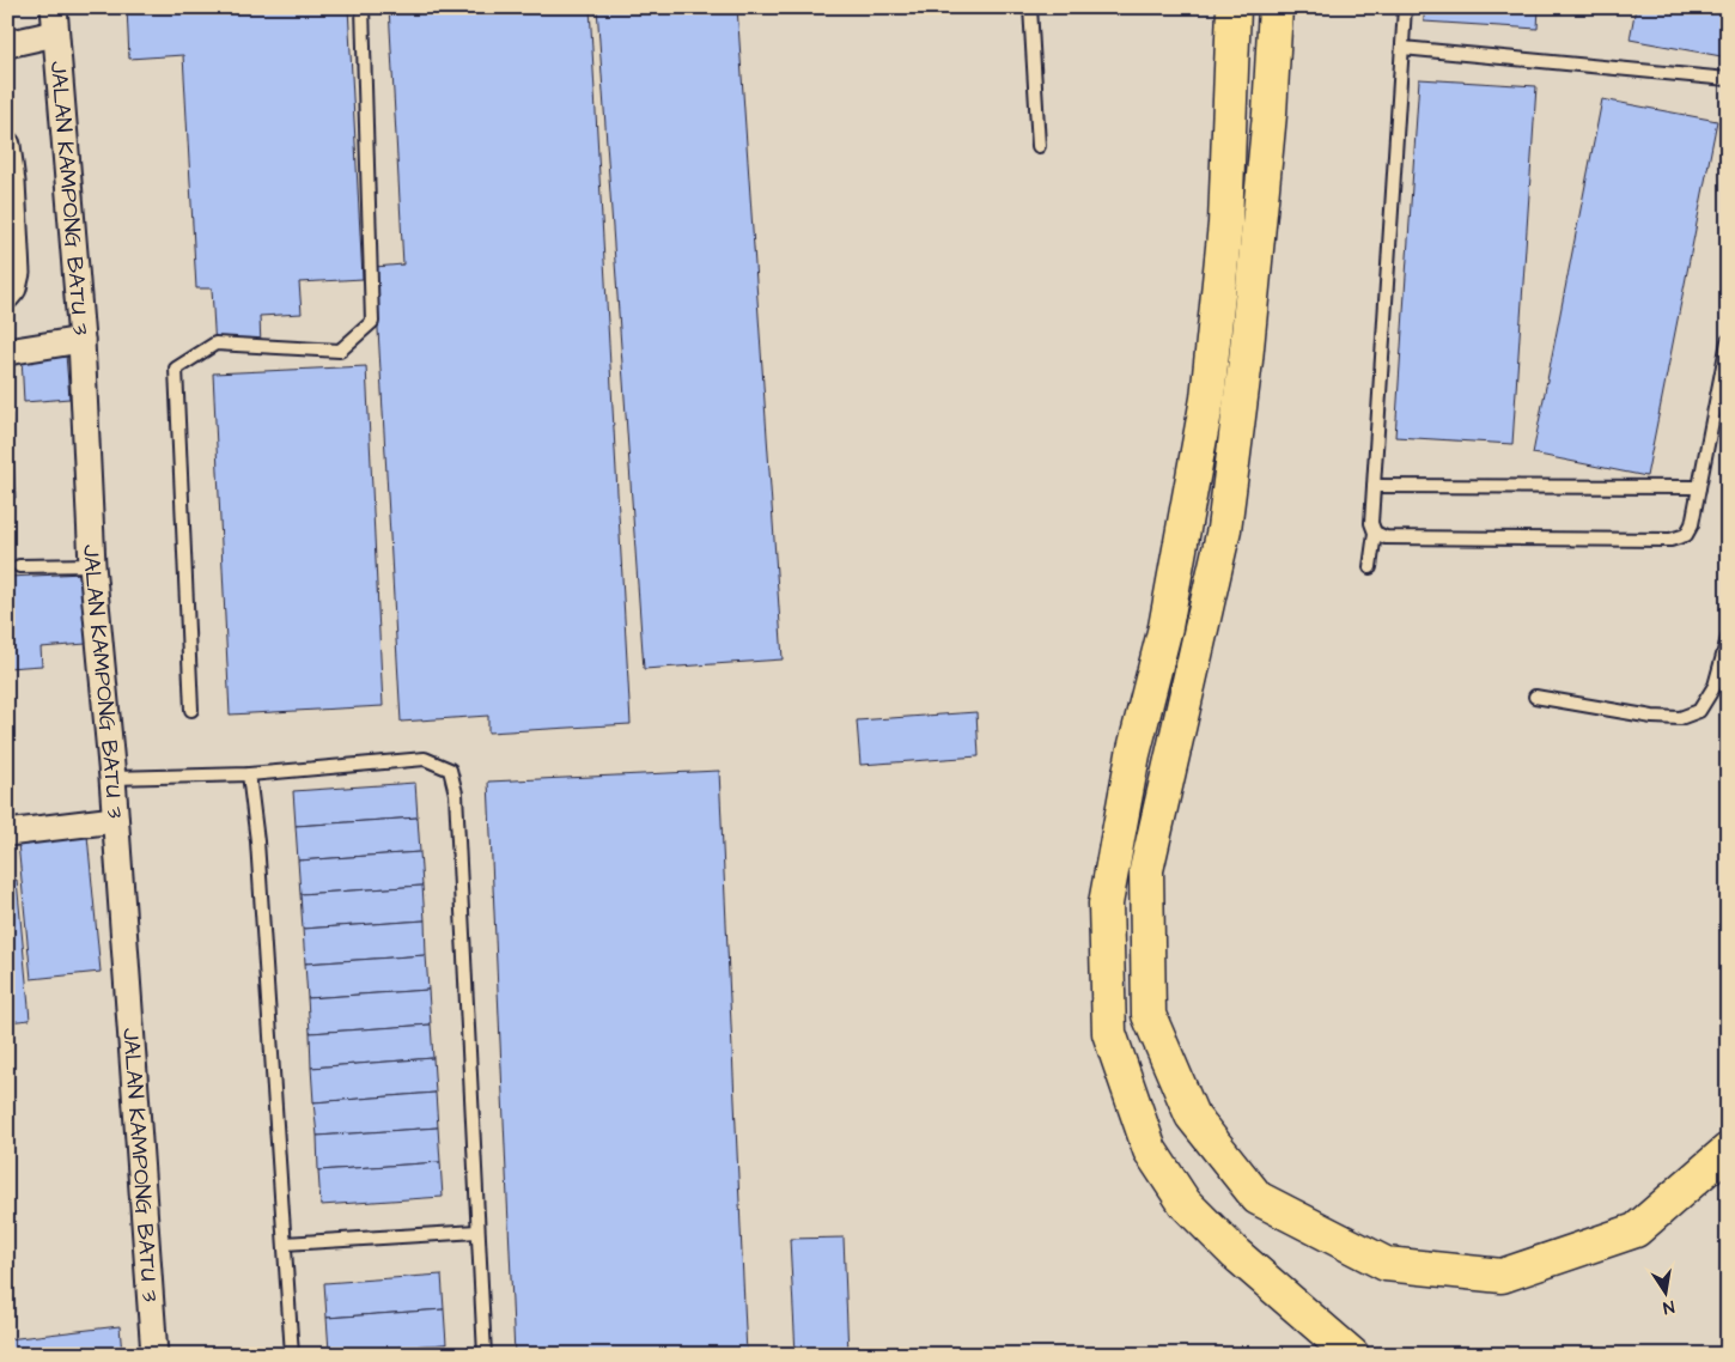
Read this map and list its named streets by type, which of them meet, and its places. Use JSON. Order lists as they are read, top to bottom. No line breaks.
{"streets":{"street":["JALAN KAMPONG BATU 3"]},"north":"bottom"}
